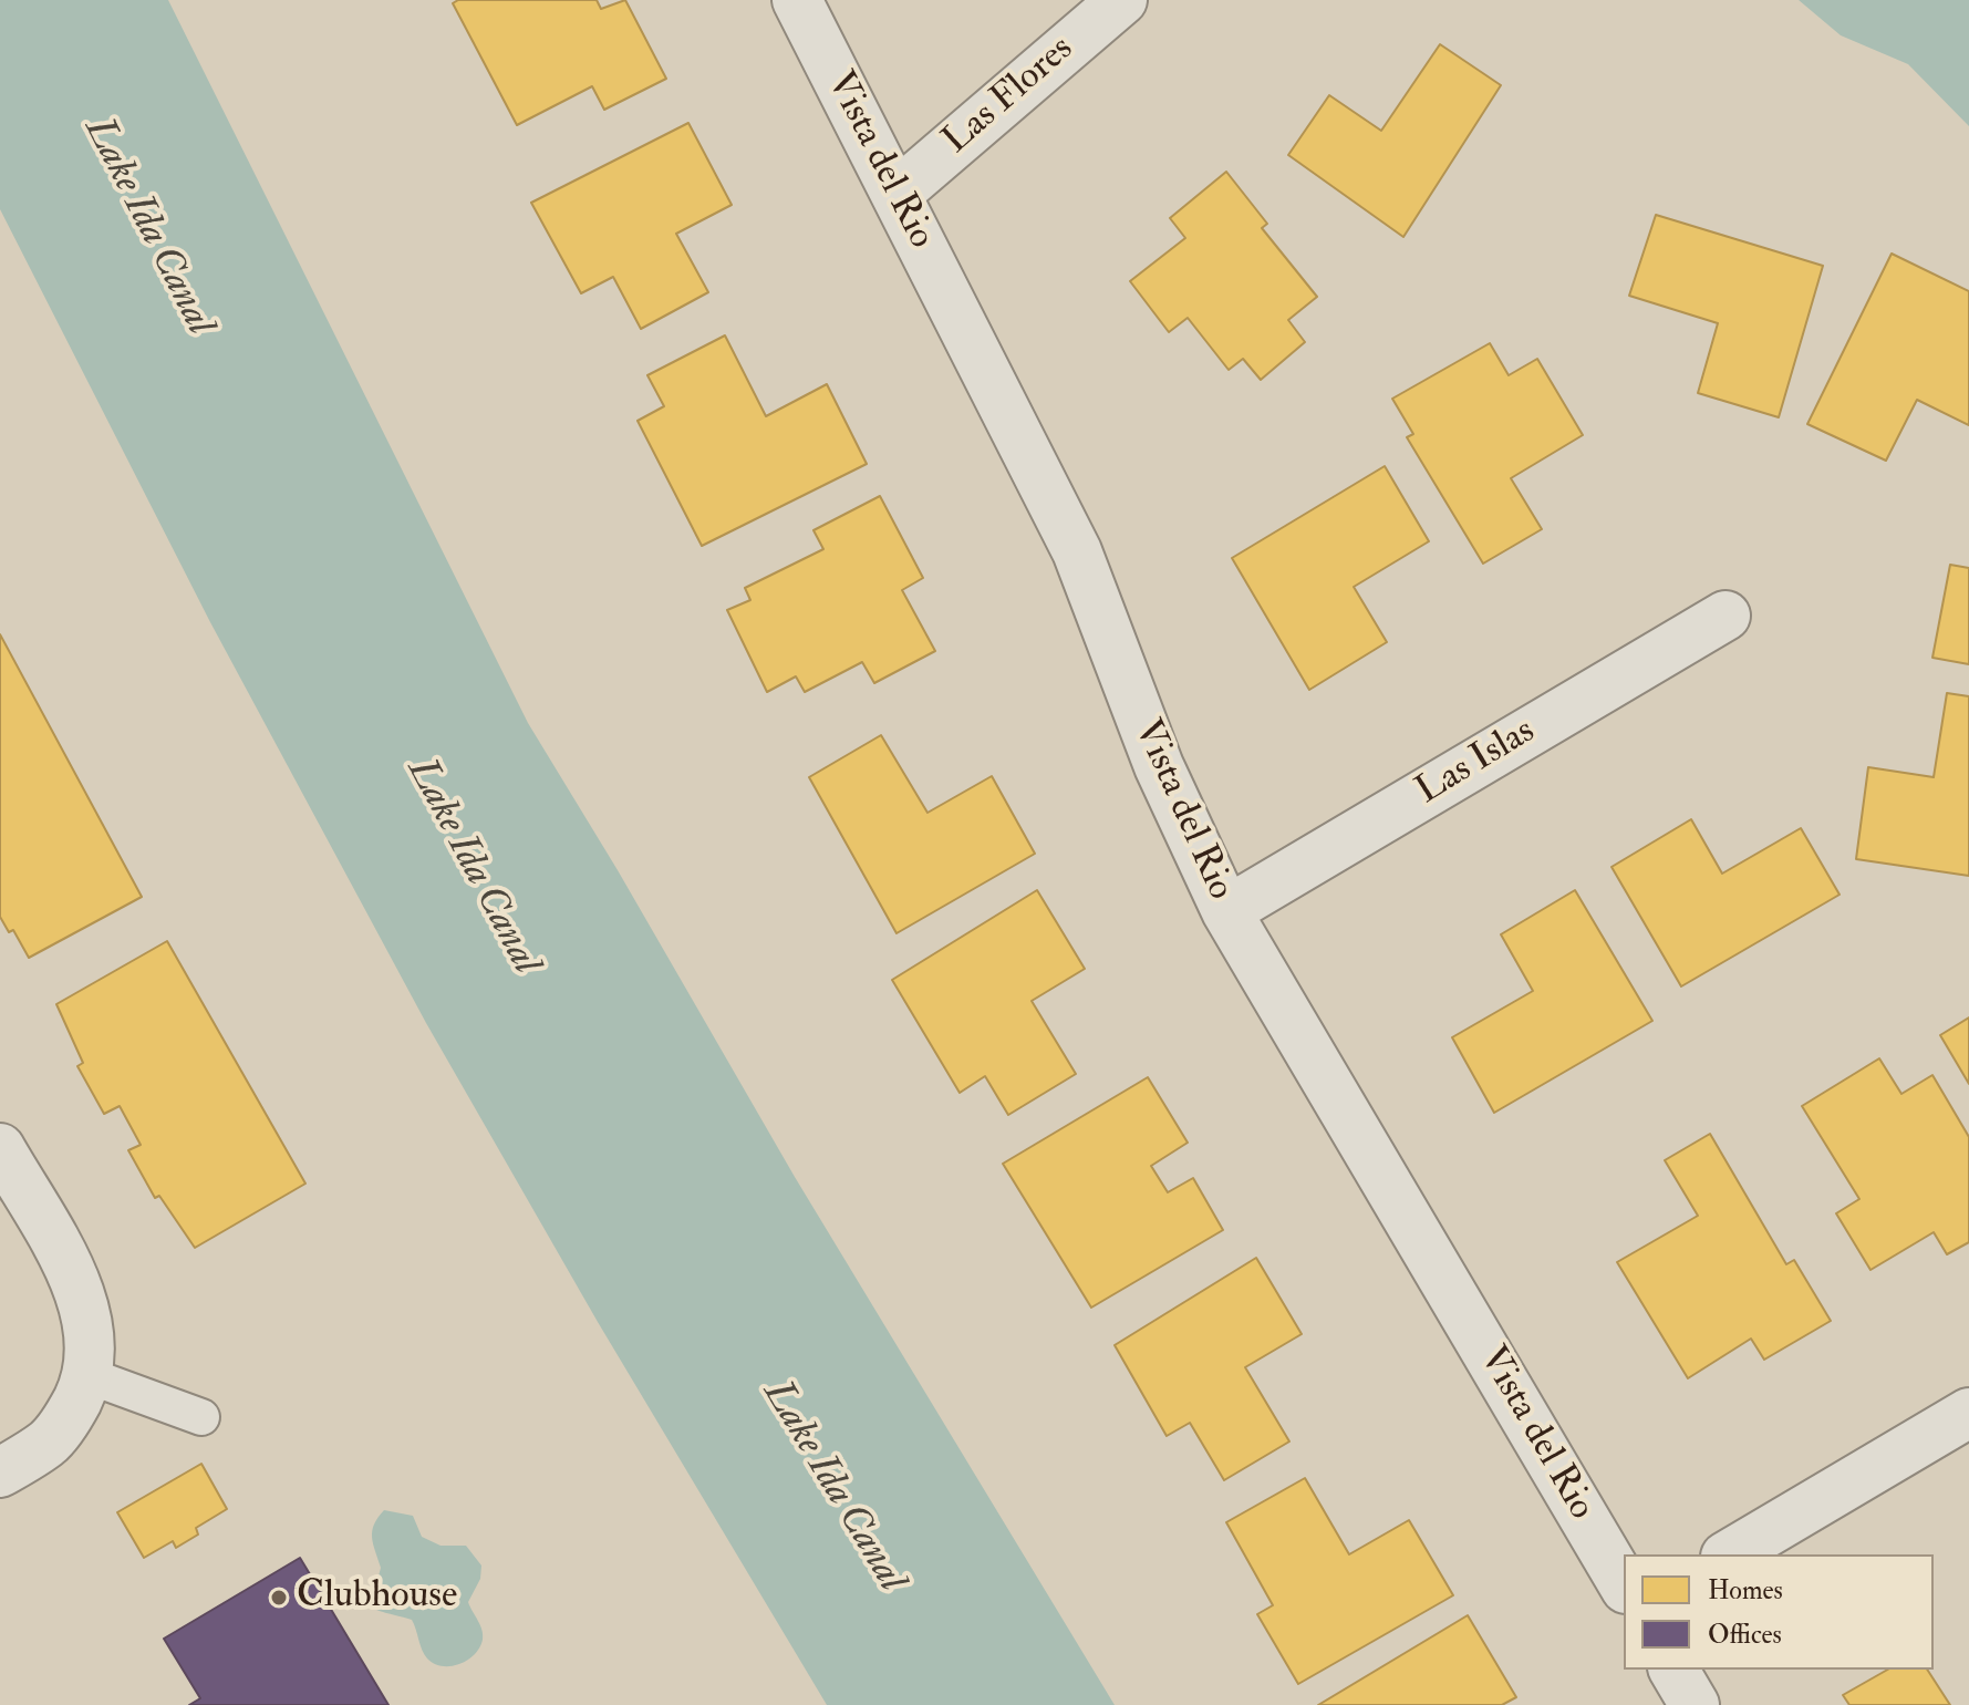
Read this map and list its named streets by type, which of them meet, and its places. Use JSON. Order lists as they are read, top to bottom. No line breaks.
{"streets":{"street":["Las Flores","Vista del Rio","Las Islas"]},"crossings":[["Las Flores","Vista del Rio"],["Vista del Rio","Las Islas"]],"water":["Lake Ida Canal"],"places":["Clubhouse"],"legend":["Homes","Offices"]}
